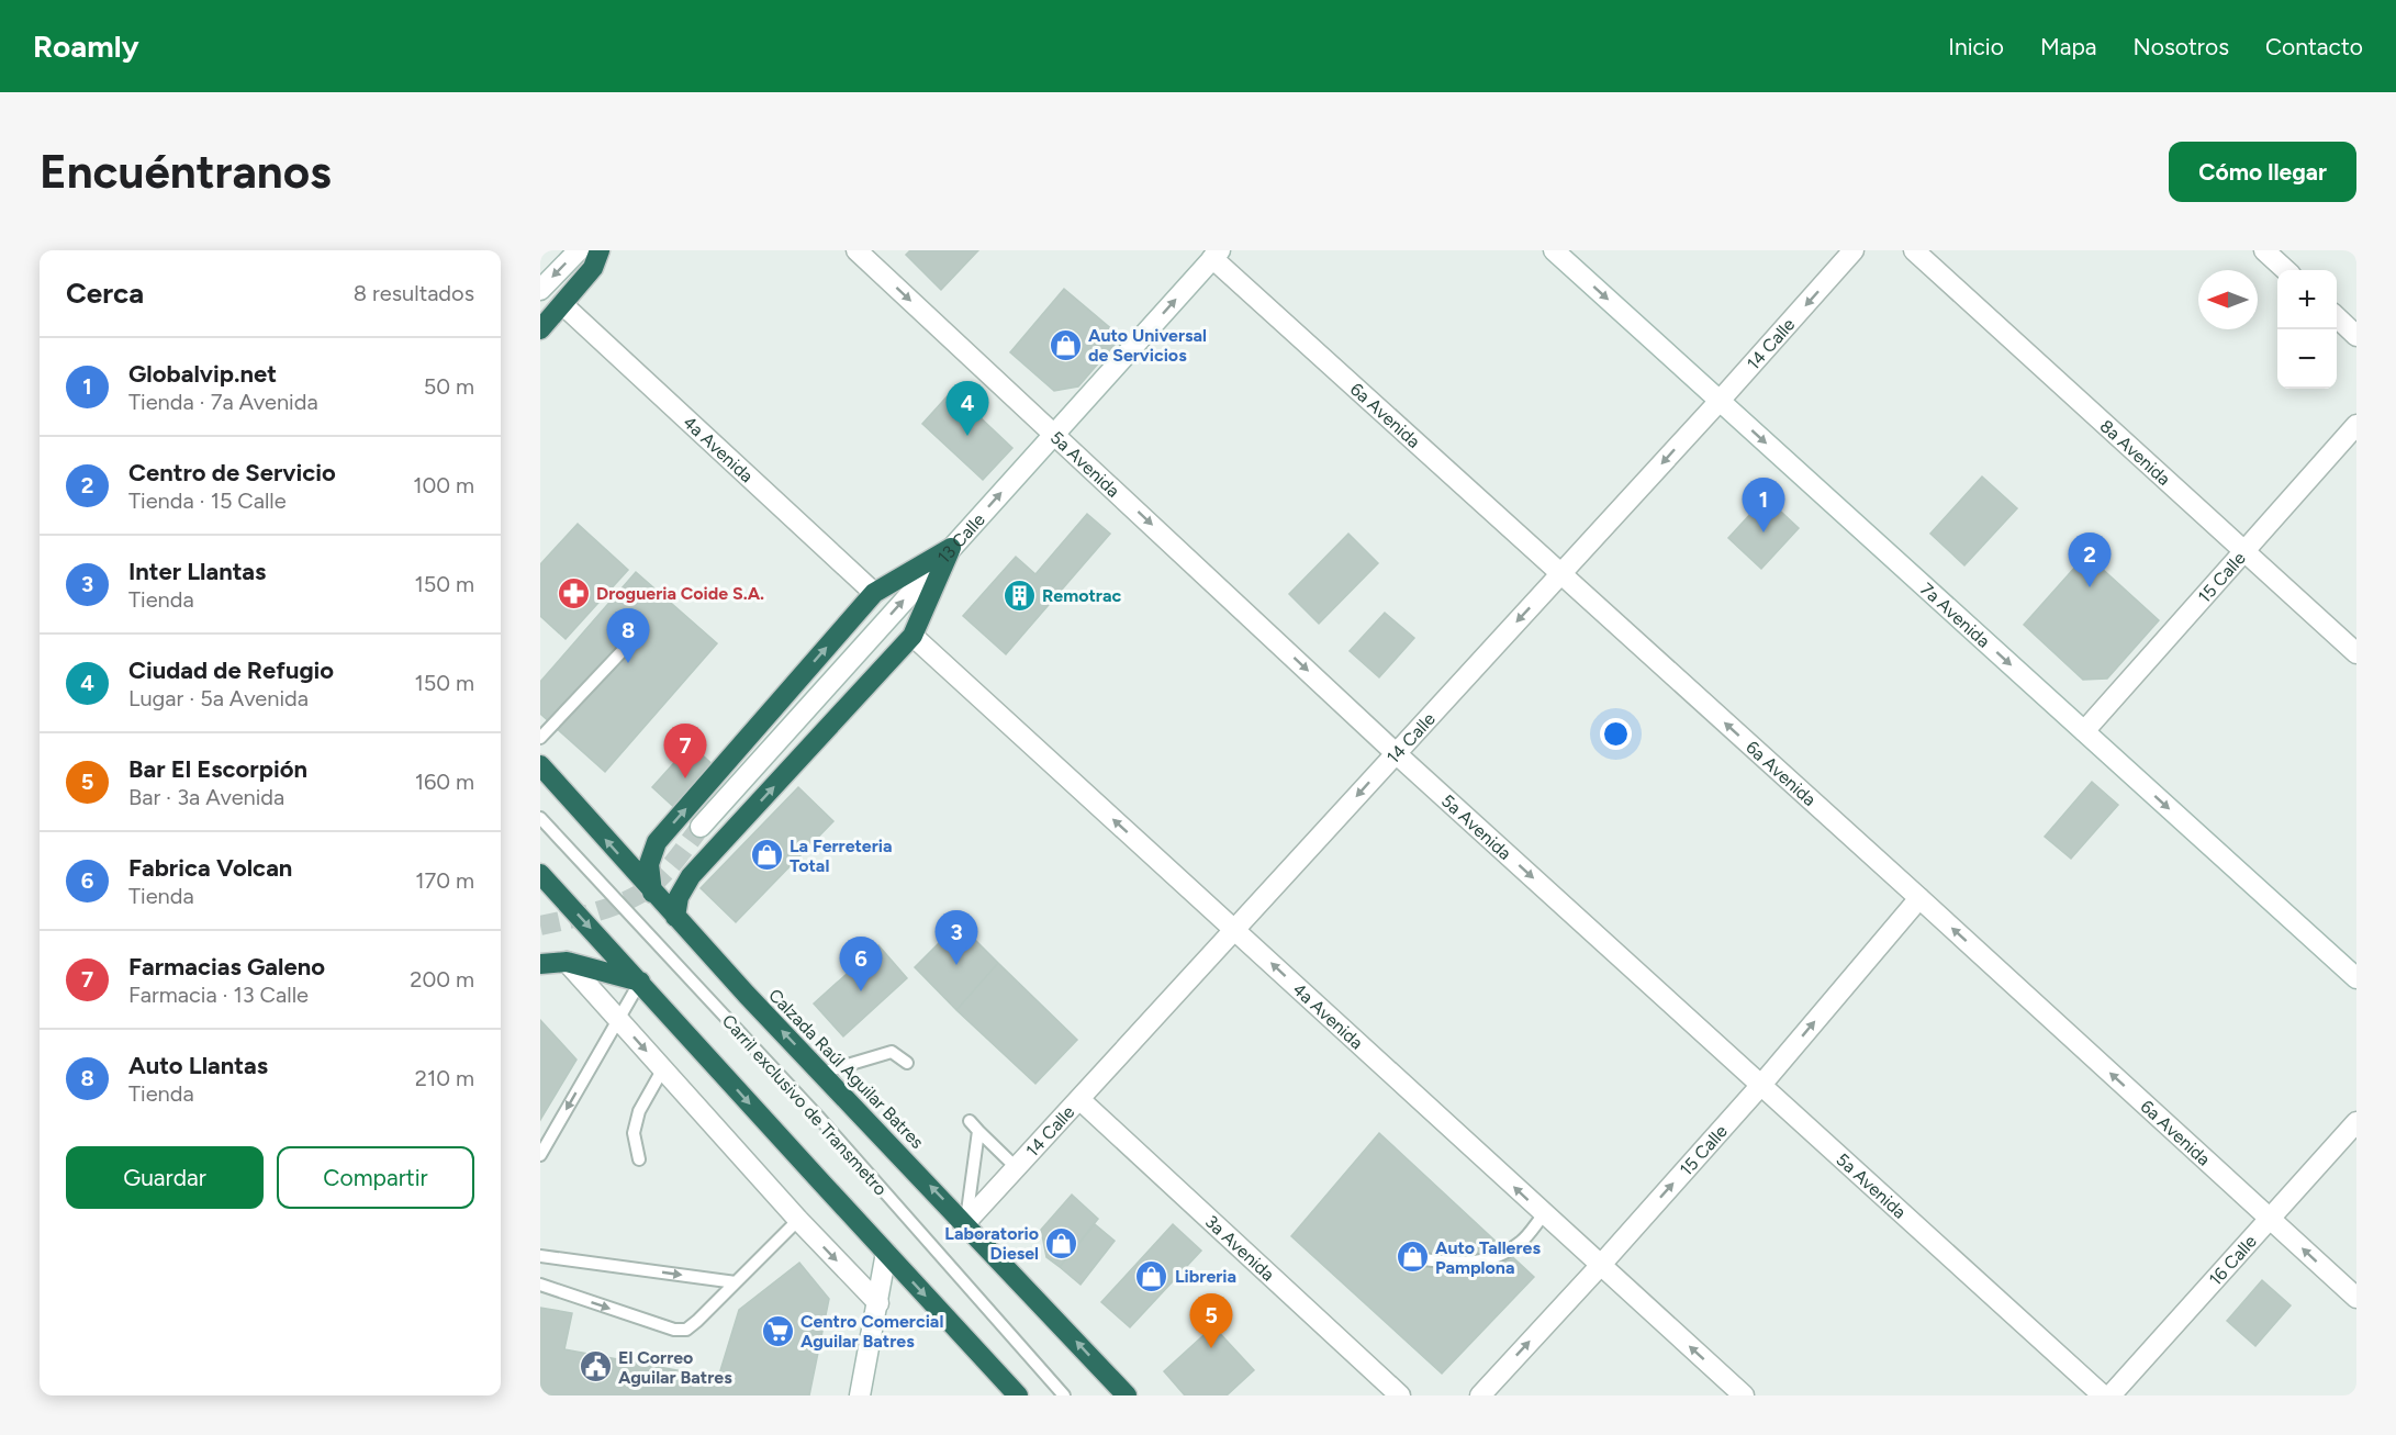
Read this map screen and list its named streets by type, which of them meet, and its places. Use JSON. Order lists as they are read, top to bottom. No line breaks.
{"streets":{"highway":["Calzada Raúl Aguilar Batres"],"street":["14 Calle","6a Avenida","4a Avenida","8a Avenida","5a Avenida","13 Calle","15 Calle","7a Avenida","3a Avenida","16 Calle"],"lane":["Carril exclusivo de Transmetro"]},"crossings":[["14 Calle","6a Avenida"],["14 Calle","4a Avenida"],["14 Calle","5a Avenida"],["14 Calle","7a Avenida"],["14 Calle","Calzada Raúl Aguilar Batres"],["14 Calle","3a Avenida"],["6a Avenida","13 Calle"],["6a Avenida","15 Calle"],["6a Avenida","16 Calle"],["4a Avenida","15 Calle"],["8a Avenida","15 Calle"],["5a Avenida","13 Calle"],["5a Avenida","15 Calle"],["15 Calle","7a Avenida"]],"one_way":["14 Calle","6a Avenida","4a Avenida","5a Avenida","13 Calle","15 Calle","7a Avenida"],"places":{"shop":["Auto Universal de Servicios","La Ferreteria Total","Laboratorio Diesel","Auto Talleres Pamplona","Libreria"],"pharmacy":["Drogueria Coide S.A."],"building":["Remotrac"],"supermarket":["Centro Comercial Aguilar Batres"],"public building":["El Correo Aguilar Batres"]},"north":"left","page":{"header":"Roamly","nav":["Inicio","Mapa","Nosotros","Contacto"],"buttons":["Cómo llegar",["Guardar","Compartir"]],"title":"Encuéntranos","heading":["Cerca","8 resultados"],"map_buttons":["+","−"],"list":[{"mark":"1","name":"Globalvip.net","note":"Tienda · 7a Avenida","value":"50 m"},{"mark":"2","name":"Centro de Servicio","note":"Tienda · 15 Calle","value":"100 m"},{"mark":"3","name":"Inter Llantas","note":"Tienda","value":"150 m"},{"mark":"4","name":"Ciudad de Refugio","note":"Lugar · 5a Avenida","value":"150 m"},{"mark":"5","name":"Bar El Escorpión","note":"Bar · 3a Avenida","value":"160 m"},{"mark":"6","name":"Fabrica Volcan","note":"Tienda","value":"170 m"},{"mark":"7","name":"Farmacias Galeno","note":"Farmacia · 13 Calle","value":"200 m"},{"mark":"8","name":"Auto Llantas","note":"Tienda","value":"210 m"}],"pins":["4","1","2","8","7","3","6","5"]}}
